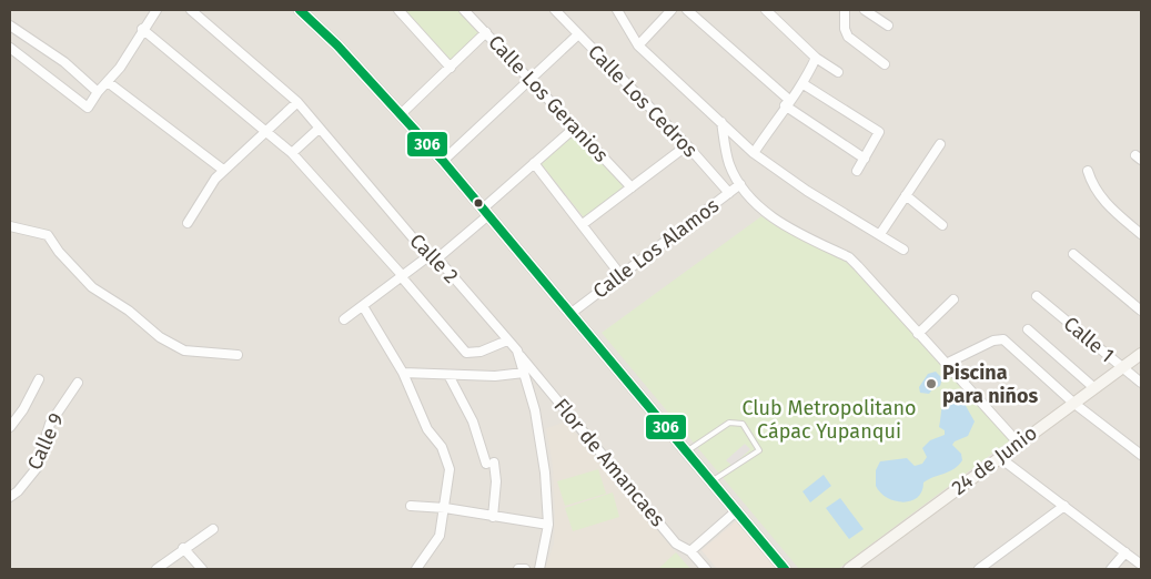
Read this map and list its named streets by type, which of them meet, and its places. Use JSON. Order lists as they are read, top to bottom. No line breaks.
{"streets":{"street":["Calle Los Geranios","Calle Los Cedros","Calle Los Alamos","Calle 2","Calle 1","Calle 9","24 de Junio","Flor de Amancaes"]},"crossings":[["Calle Los Cedros","Calle Los Alamos"],["Calle 2","Flor de Amancaes"],["Calle 1","24 de Junio"]],"parks":["Club Metropolitano Cápac Yupanqui"],"places":["Piscina para niños"],"lines":["transit line 306"]}
